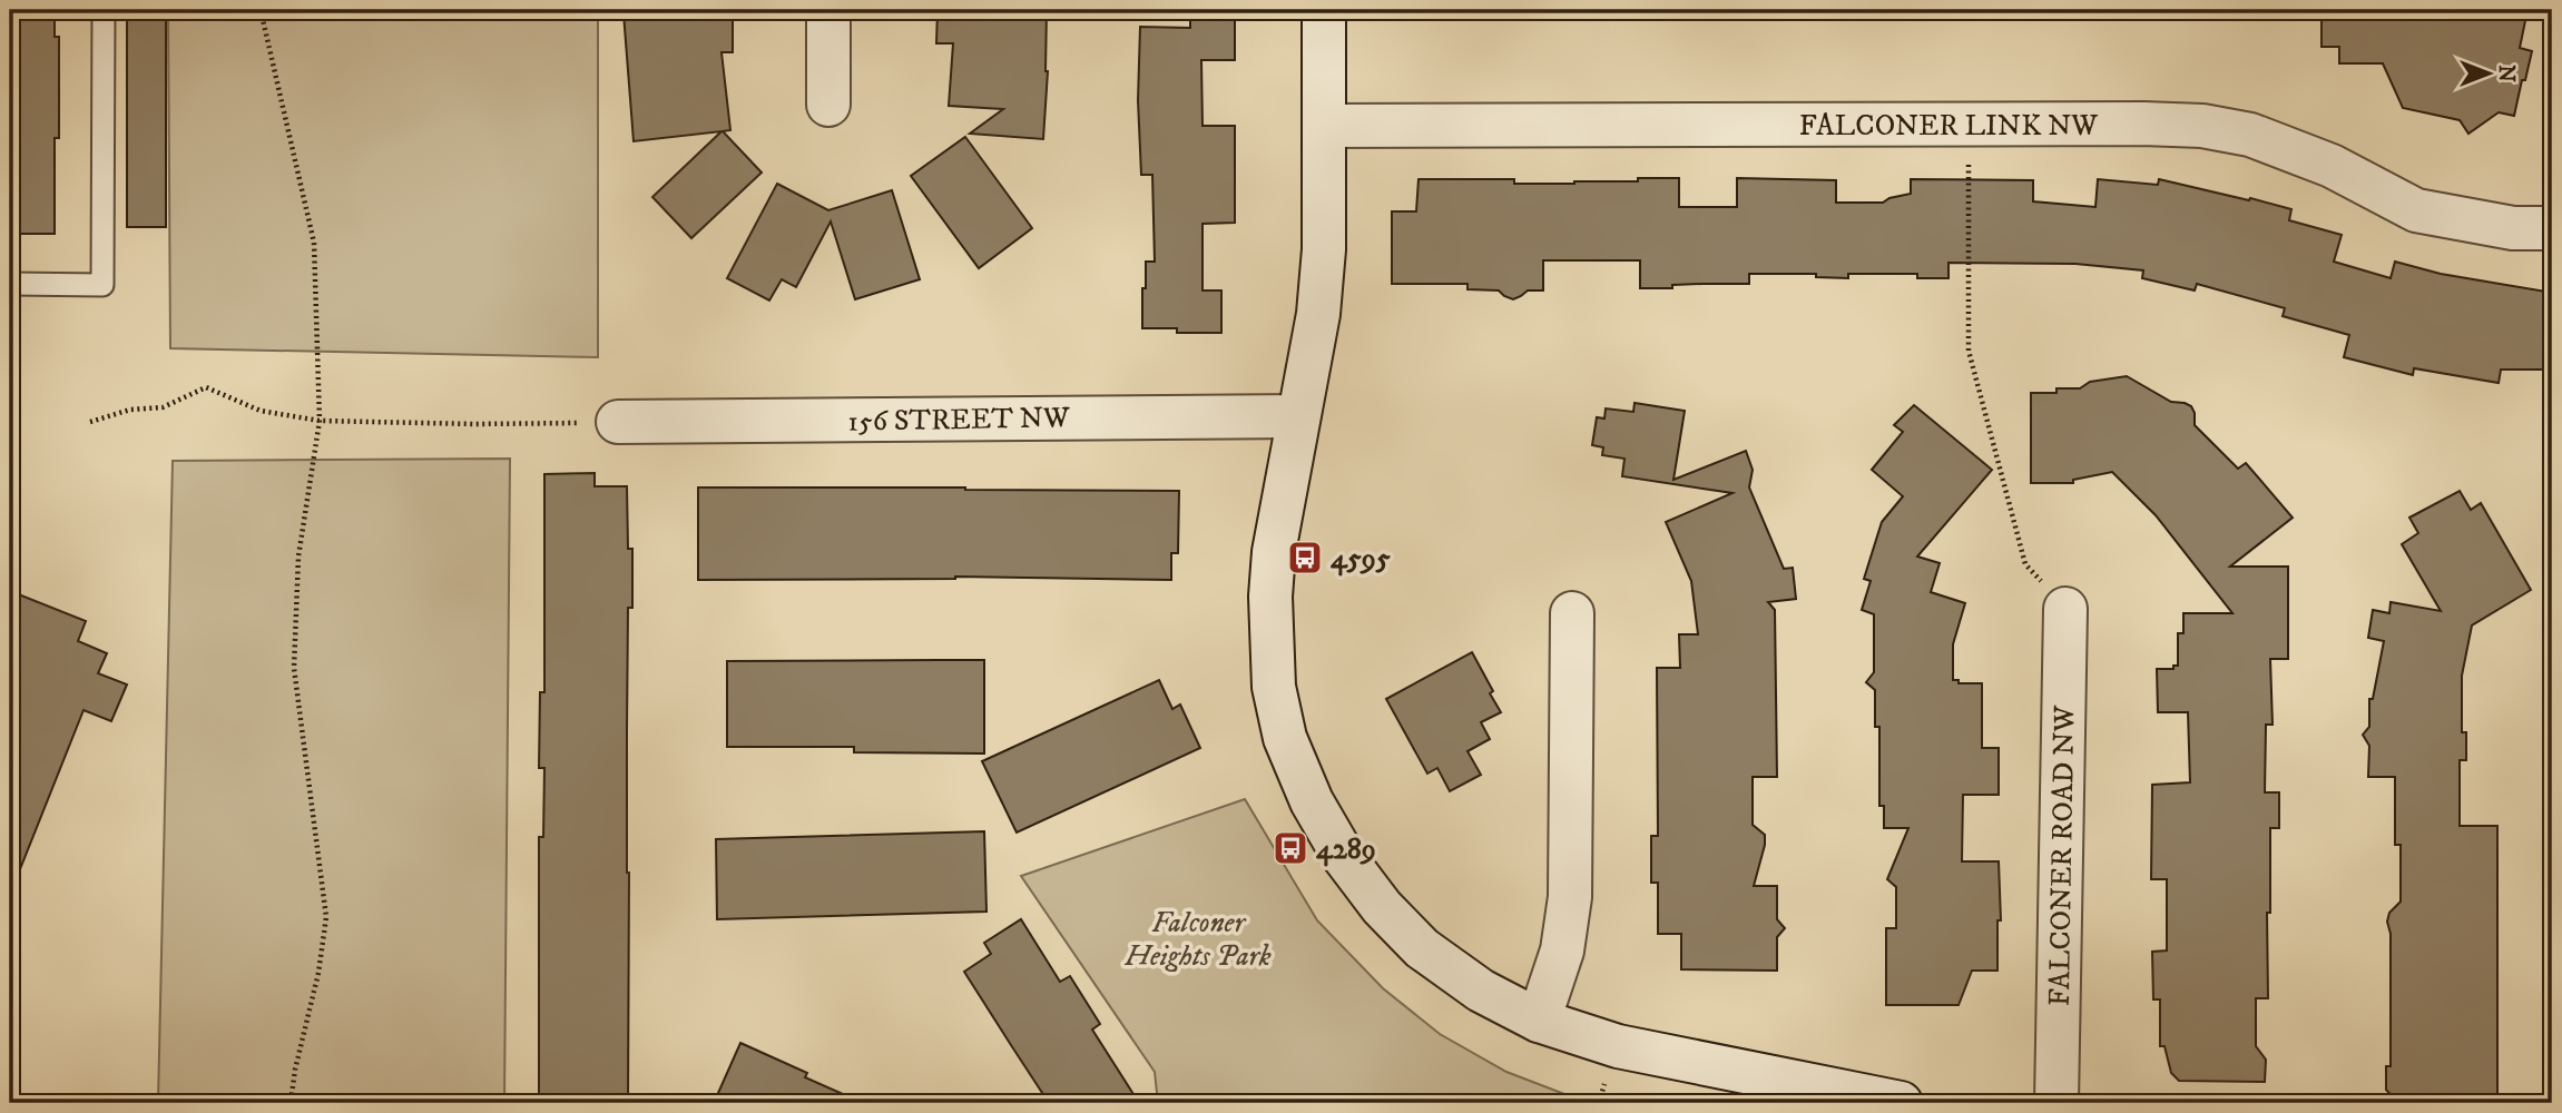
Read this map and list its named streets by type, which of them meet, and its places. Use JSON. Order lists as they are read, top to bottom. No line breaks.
{"streets":{"street":["FALCONER LINK NW","156 STREET NW","FALCONER ROAD NW"]},"parks":["Falconer Heights Park"],"places":{"bus stop":["4595","4289"]},"north":"right"}
